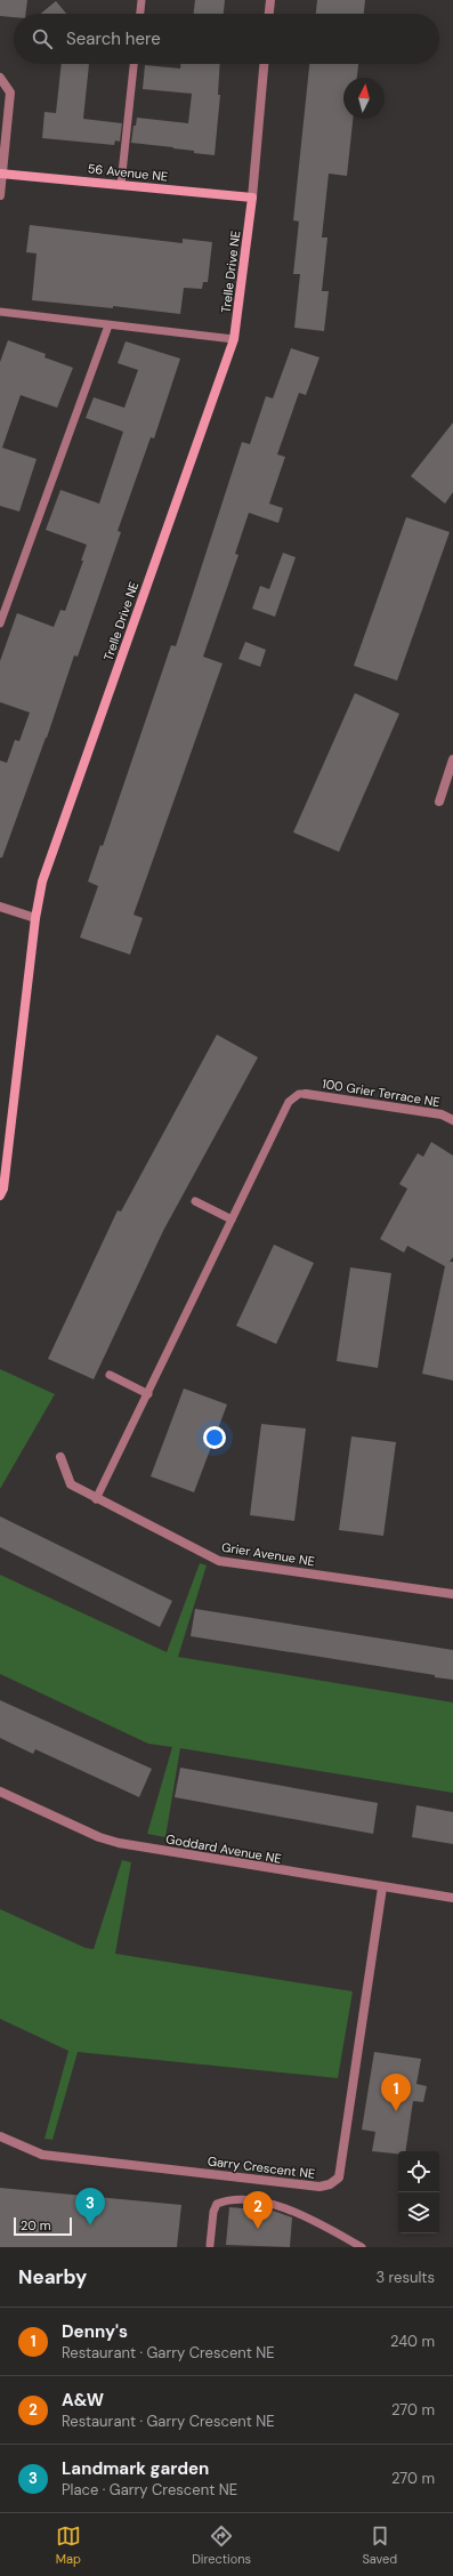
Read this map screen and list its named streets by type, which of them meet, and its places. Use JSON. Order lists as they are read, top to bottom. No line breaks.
{"streets":{"street":["56 Avenue NE","Trelle Drive NE","100 Grier Terrace NE","Grier Avenue NE","Goddard Avenue NE","Garry Crescent NE"]},"crossings":[["56 Avenue NE","Trelle Drive NE"],["Goddard Avenue NE","Garry Crescent NE"]],"scale_bar":"20 m","north":"top","page":{"search":"Search here","pins":["1","3","2"],"scale":"20 m","heading":["Nearby","3 results"],"list":[{"mark":"1","name":"Denny's","note":"Restaurant · Garry Crescent NE","value":"240 m"},{"mark":"2","name":"A&W","note":"Restaurant · Garry Crescent NE","value":"270 m"},{"mark":"3","name":"Landmark garden","note":"Place · Garry Crescent NE","value":"270 m"}],"nav":["Map","Directions","Saved"]}}
